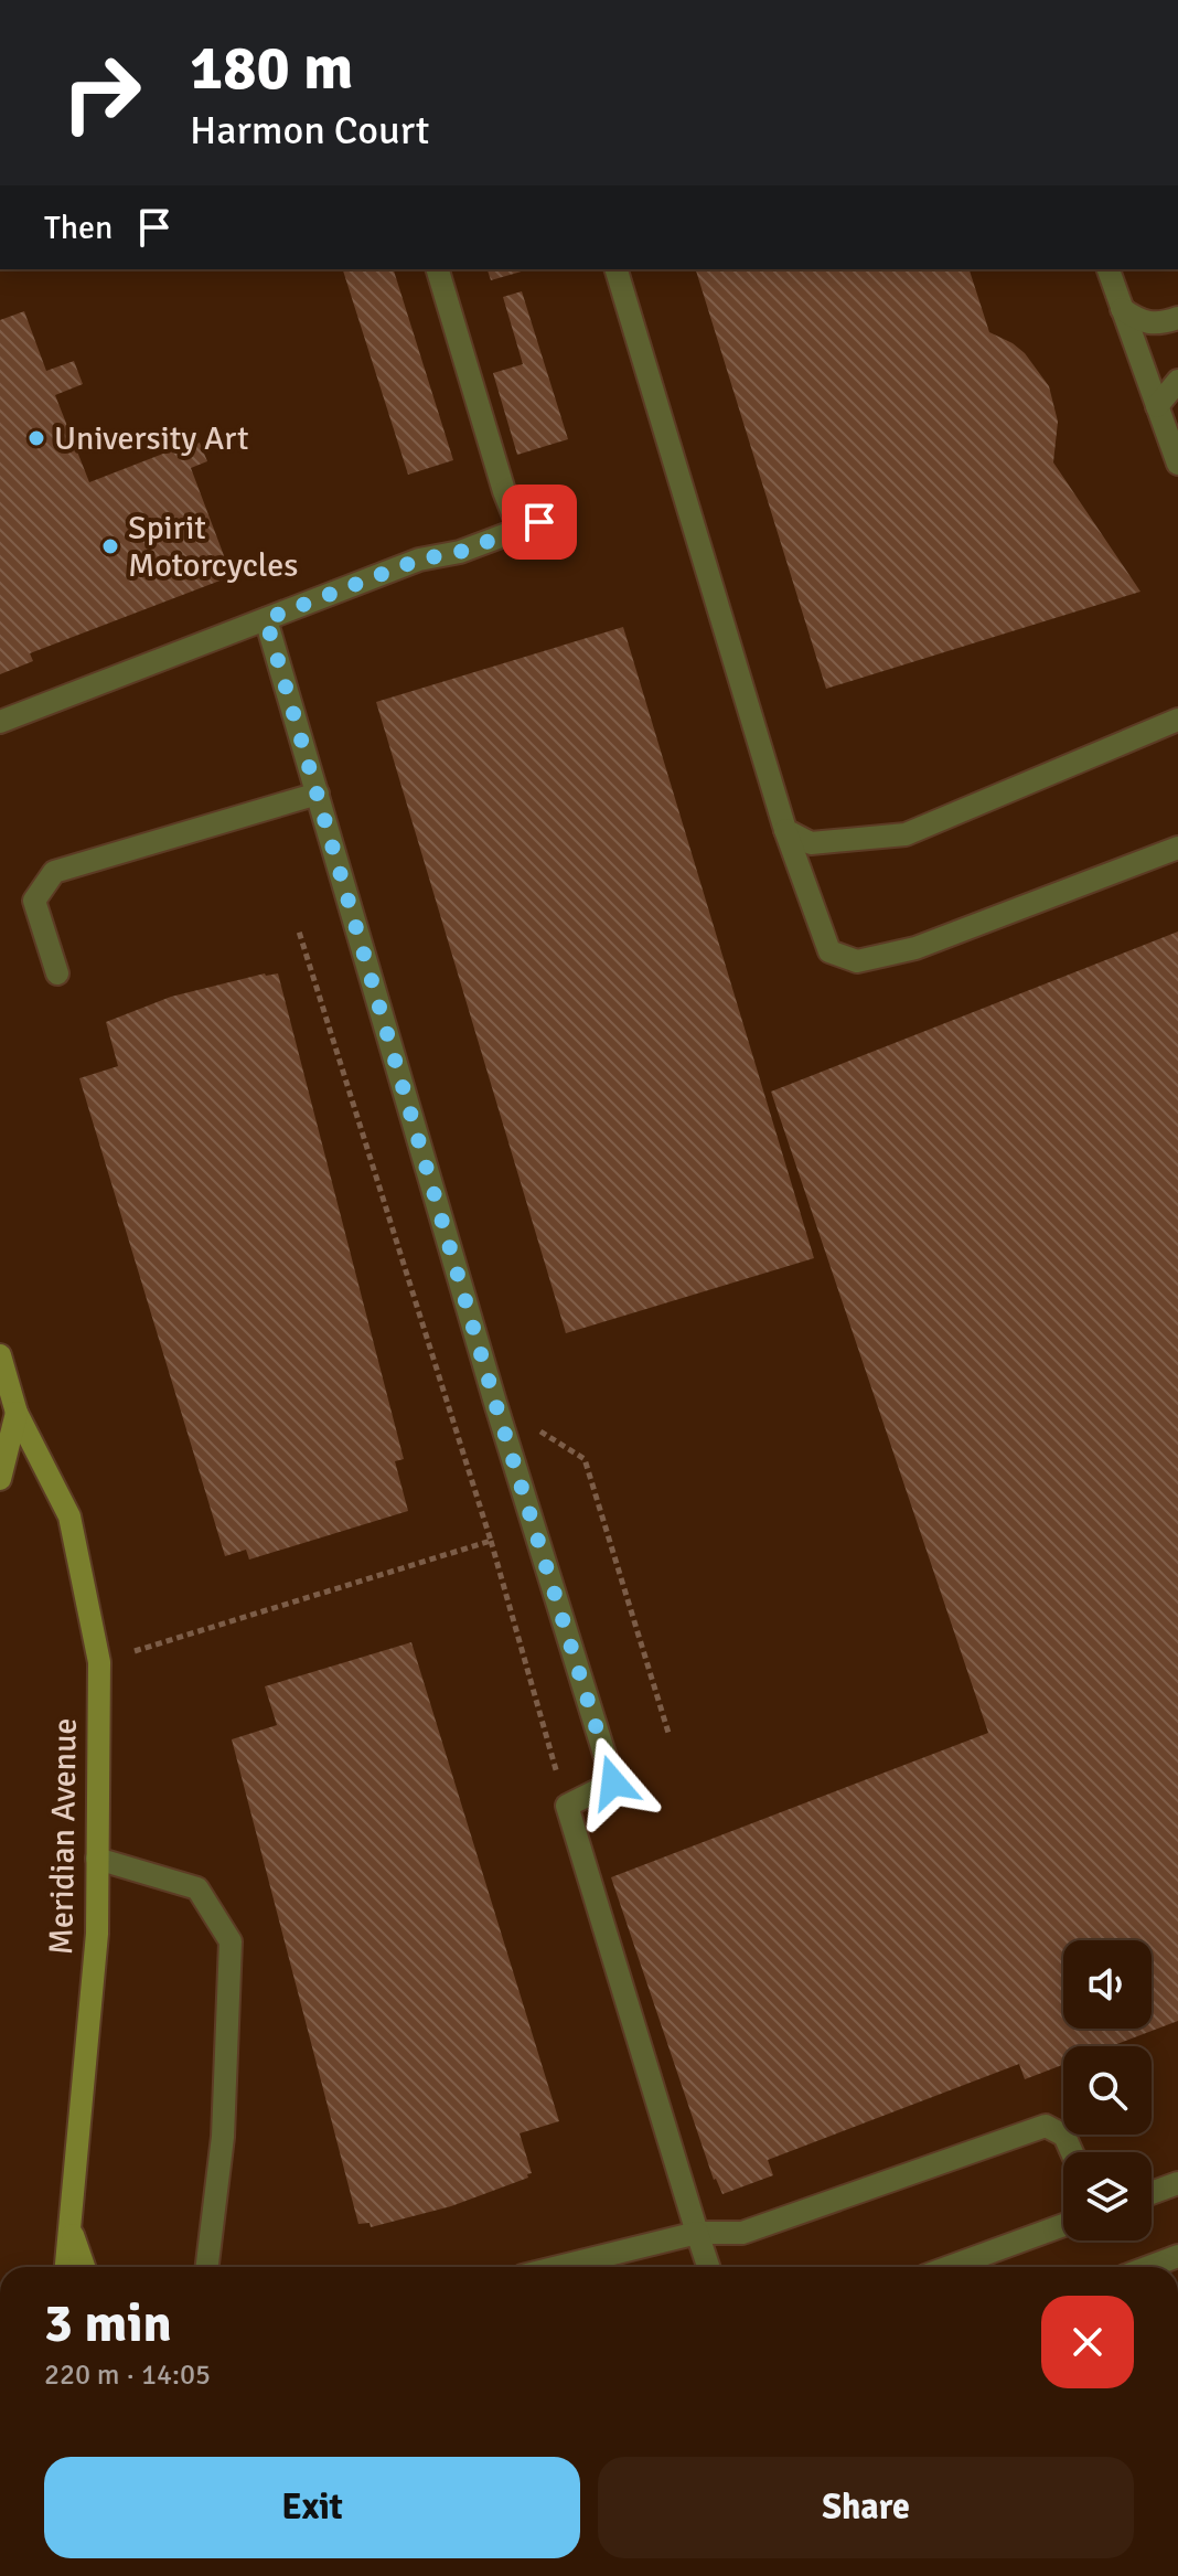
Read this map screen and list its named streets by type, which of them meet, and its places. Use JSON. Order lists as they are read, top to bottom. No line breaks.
{"streets":{"main road":["Meridian Avenue"]},"places":["University Art","Spirit Motorcycles"],"page":{"turn":["180 m","Harmon Court"],"then":"Then","heading":["3 min","220 m · 14:05"],"buttons":["Exit","Share"]}}
